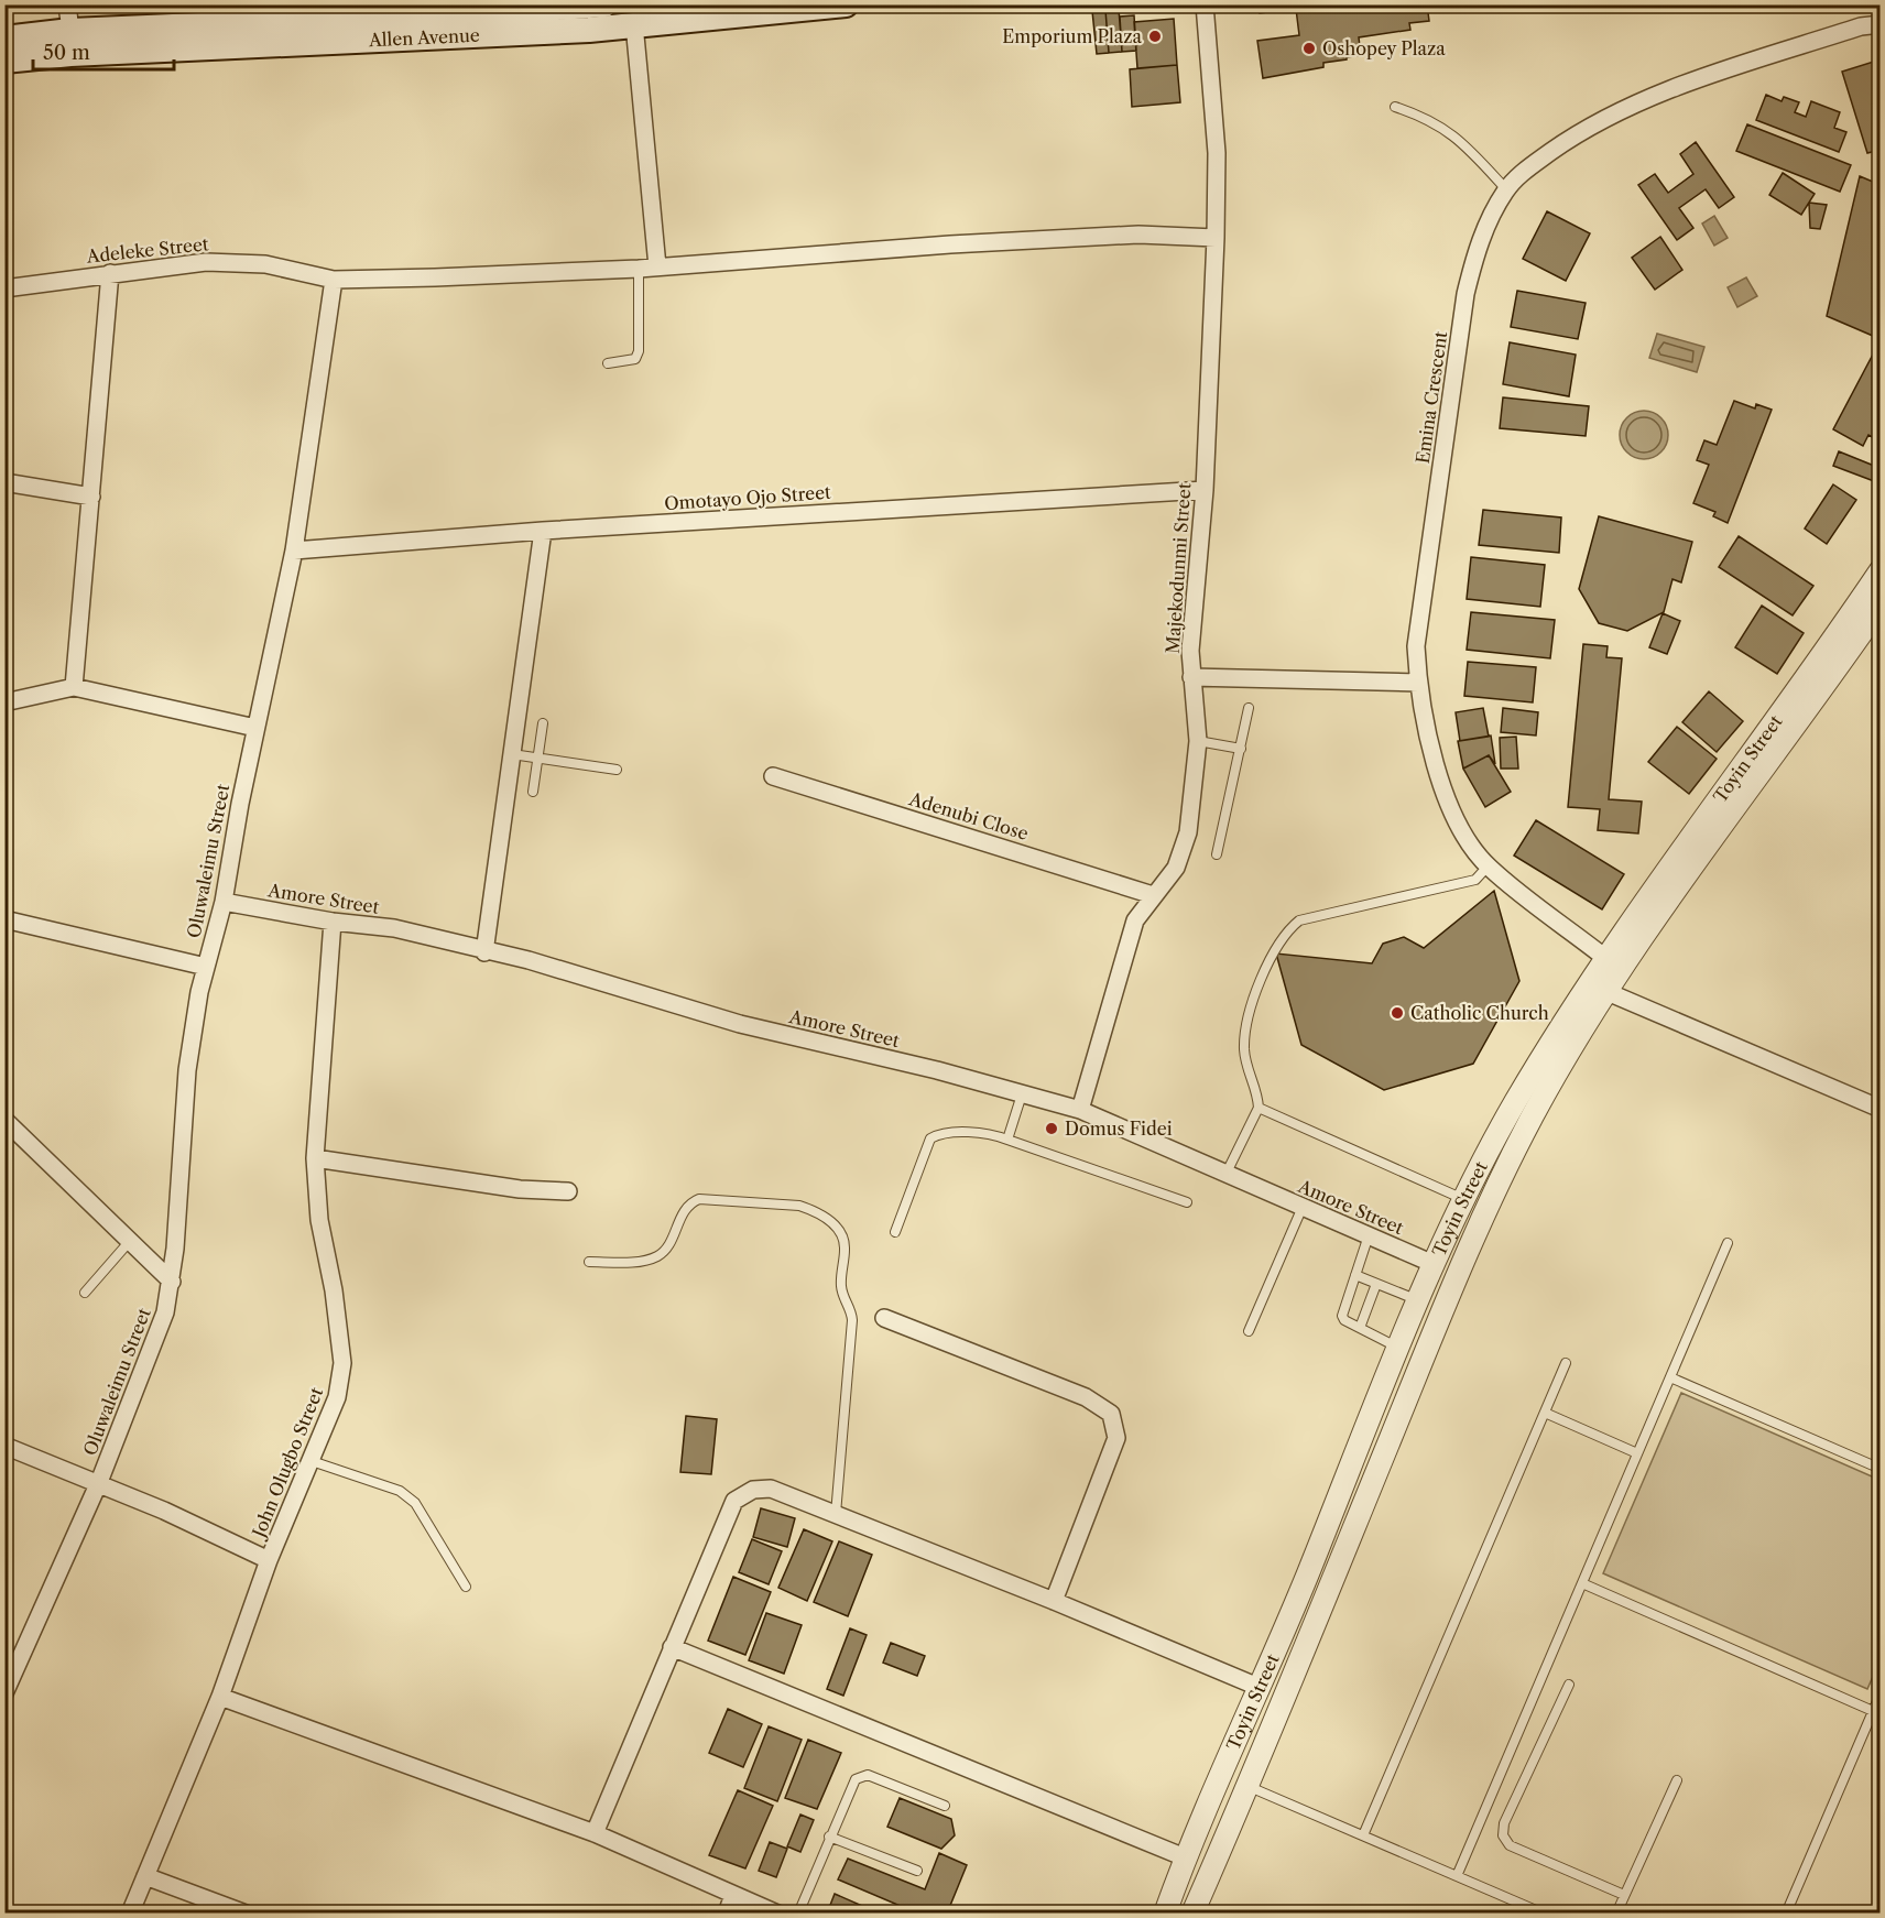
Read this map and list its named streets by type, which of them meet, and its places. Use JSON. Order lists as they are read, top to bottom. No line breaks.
{"streets":{"main road":["Allen Avenue"],"street":["Adeleke Street","Emina Crescent","Omotayo Ojo Street","Majekodunmi Street","Toyin Street","Adenubi Close","Oluwaleimu Street","Amore Street","John Olugbo Street"]},"crossings":[["Adeleke Street","Majekodunmi Street"],["Adeleke Street","Oluwaleimu Street"],["Emina Crescent","Toyin Street"],["Omotayo Ojo Street","Majekodunmi Street"],["Omotayo Ojo Street","Oluwaleimu Street"],["Majekodunmi Street","Adenubi Close"],["Majekodunmi Street","Amore Street"],["Toyin Street","Amore Street"],["Oluwaleimu Street","Amore Street"],["Amore Street","John Olugbo Street"]],"places":["Emporium Plaza","Oshopey Plaza","Catholic Church","Domus Fidei"],"scale_bar":"50 m"}
